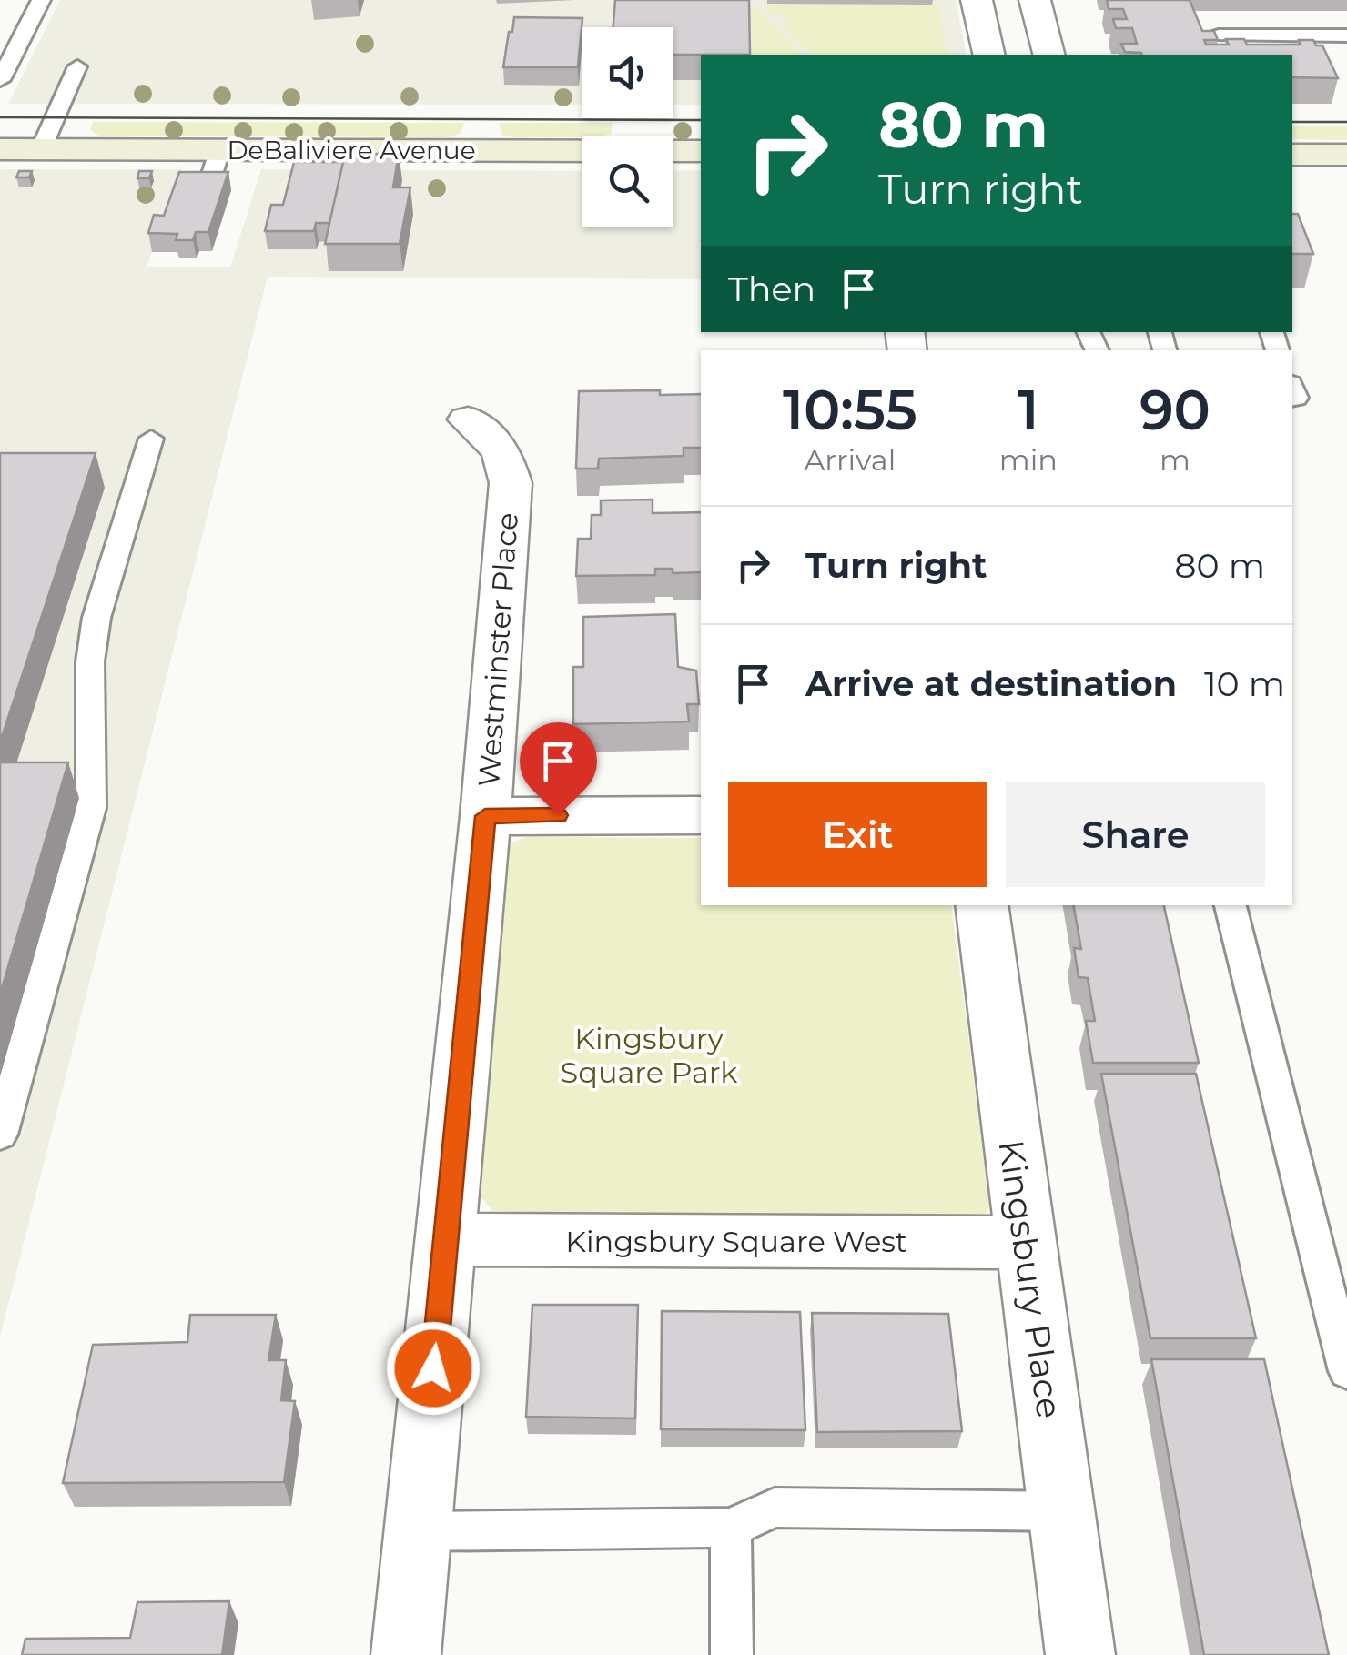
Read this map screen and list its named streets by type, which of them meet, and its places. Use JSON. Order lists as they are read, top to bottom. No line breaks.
{"streets":{"main road":["DeBaliviere Avenue"],"street":["Westminster Place","Kingsbury Square West","Kingsbury Place"]},"crossings":[["Westminster Place","Kingsbury Square West"],["Kingsbury Square West","Kingsbury Place"]],"parks":["Kingsbury Square Park"],"page":{"turn":["80 m","Turn right"],"then":"Then","eta":["10:55","Arrival","1","min","90","m"],"list":[{"name":"Turn right","value":"80 m"},{"name":"Arrive at destination","value":"10 m"}],"buttons":["Exit","Share"]}}
